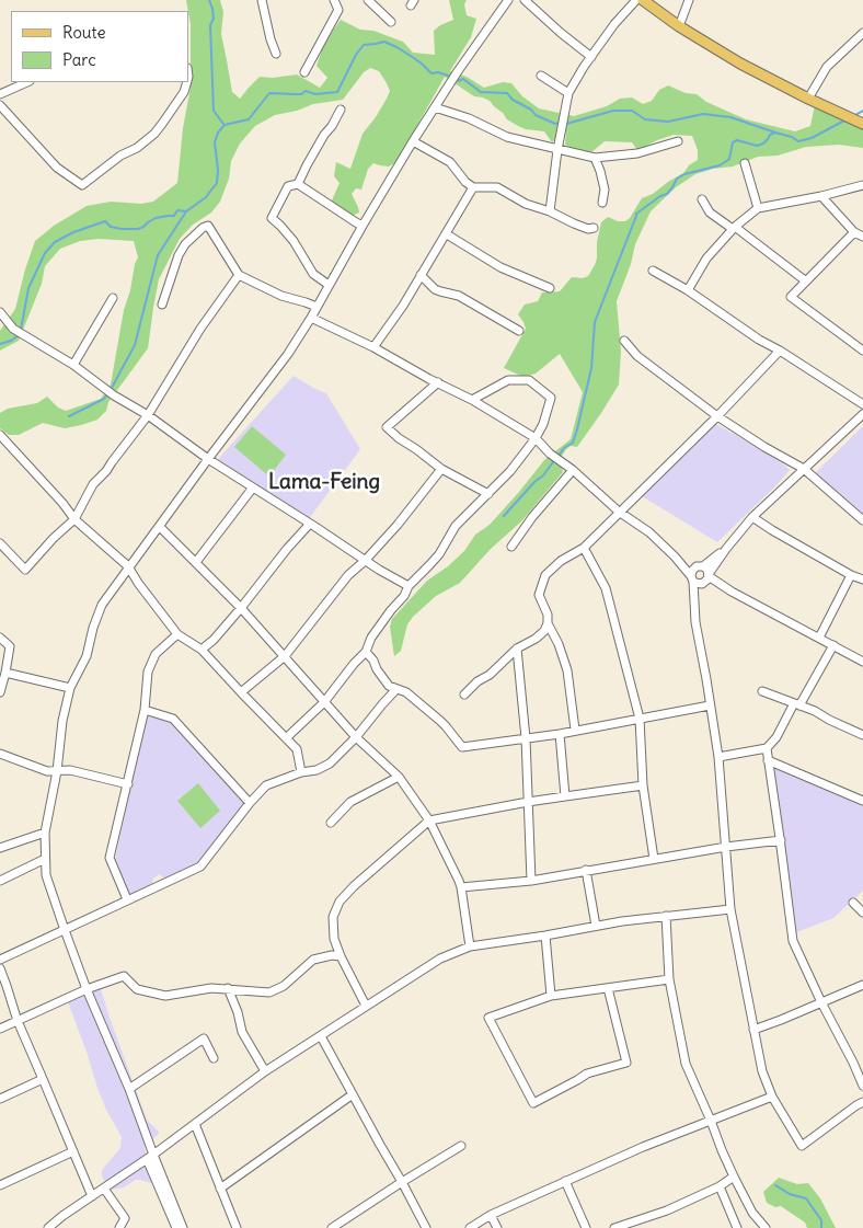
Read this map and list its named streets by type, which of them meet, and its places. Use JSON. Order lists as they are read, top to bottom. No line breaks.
{"districts":["Lama-Feing"],"legend":["Route","Parc"]}
